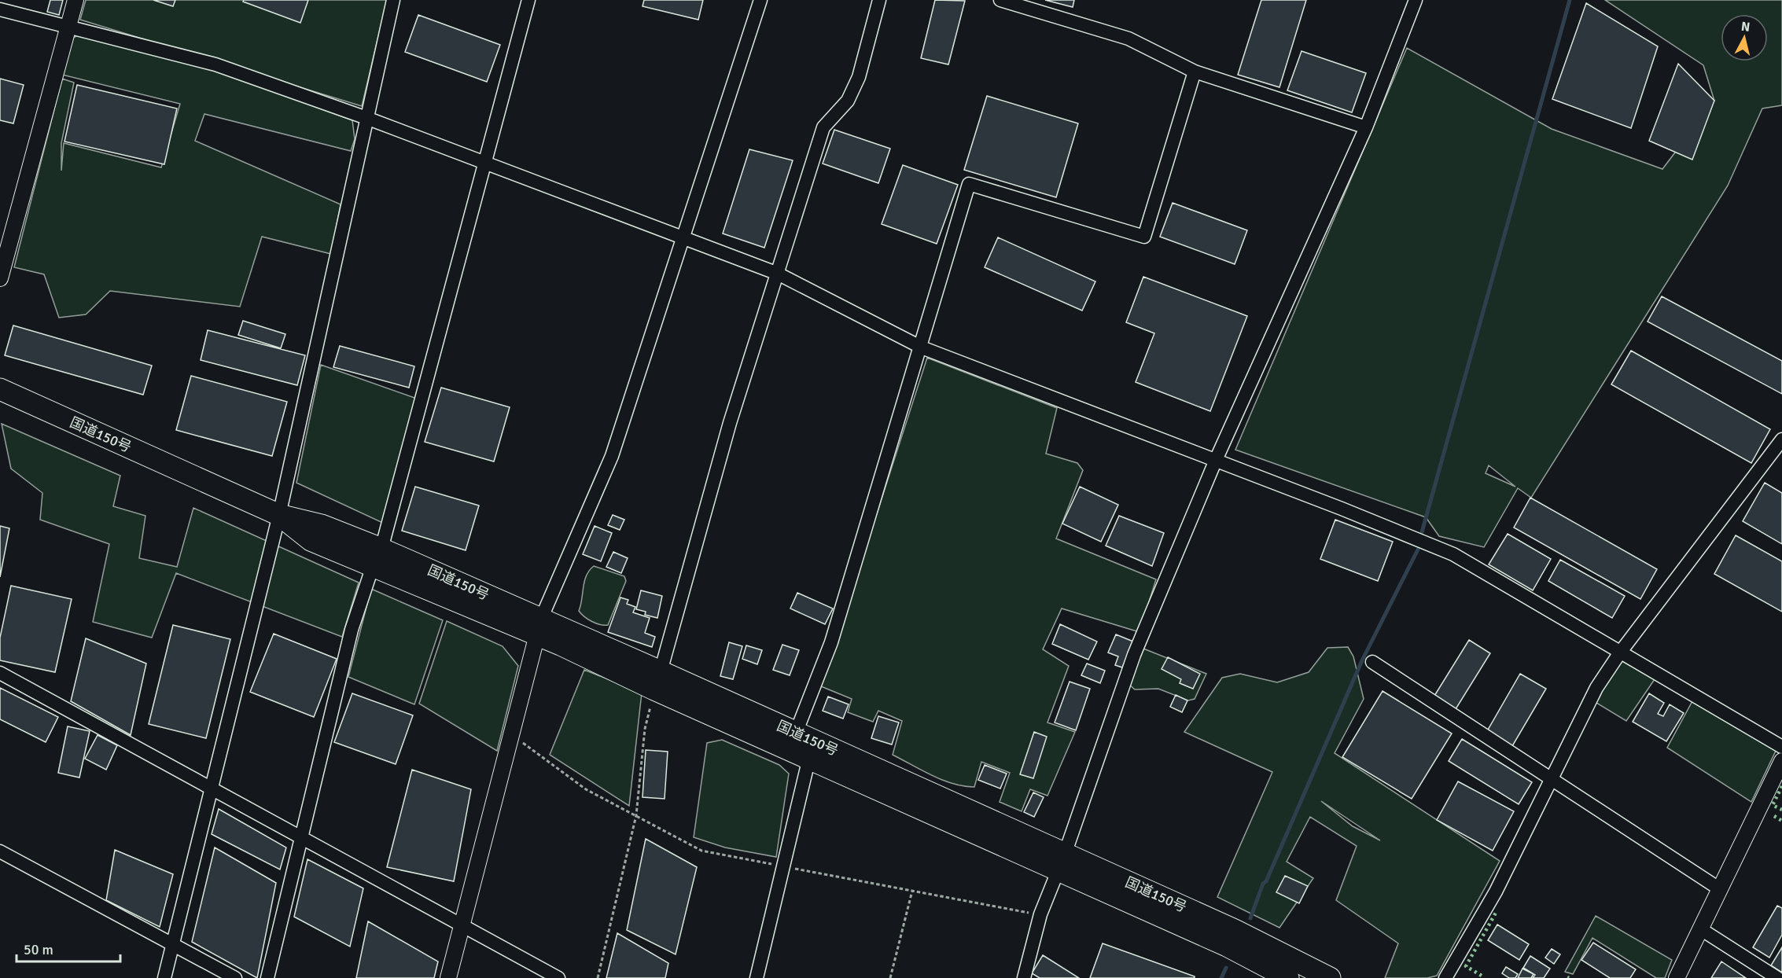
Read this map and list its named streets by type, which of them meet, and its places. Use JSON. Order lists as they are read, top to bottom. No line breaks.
{"streets":{"highway":["国道150号"]},"scale_bar":"50 m","north":"top"}
